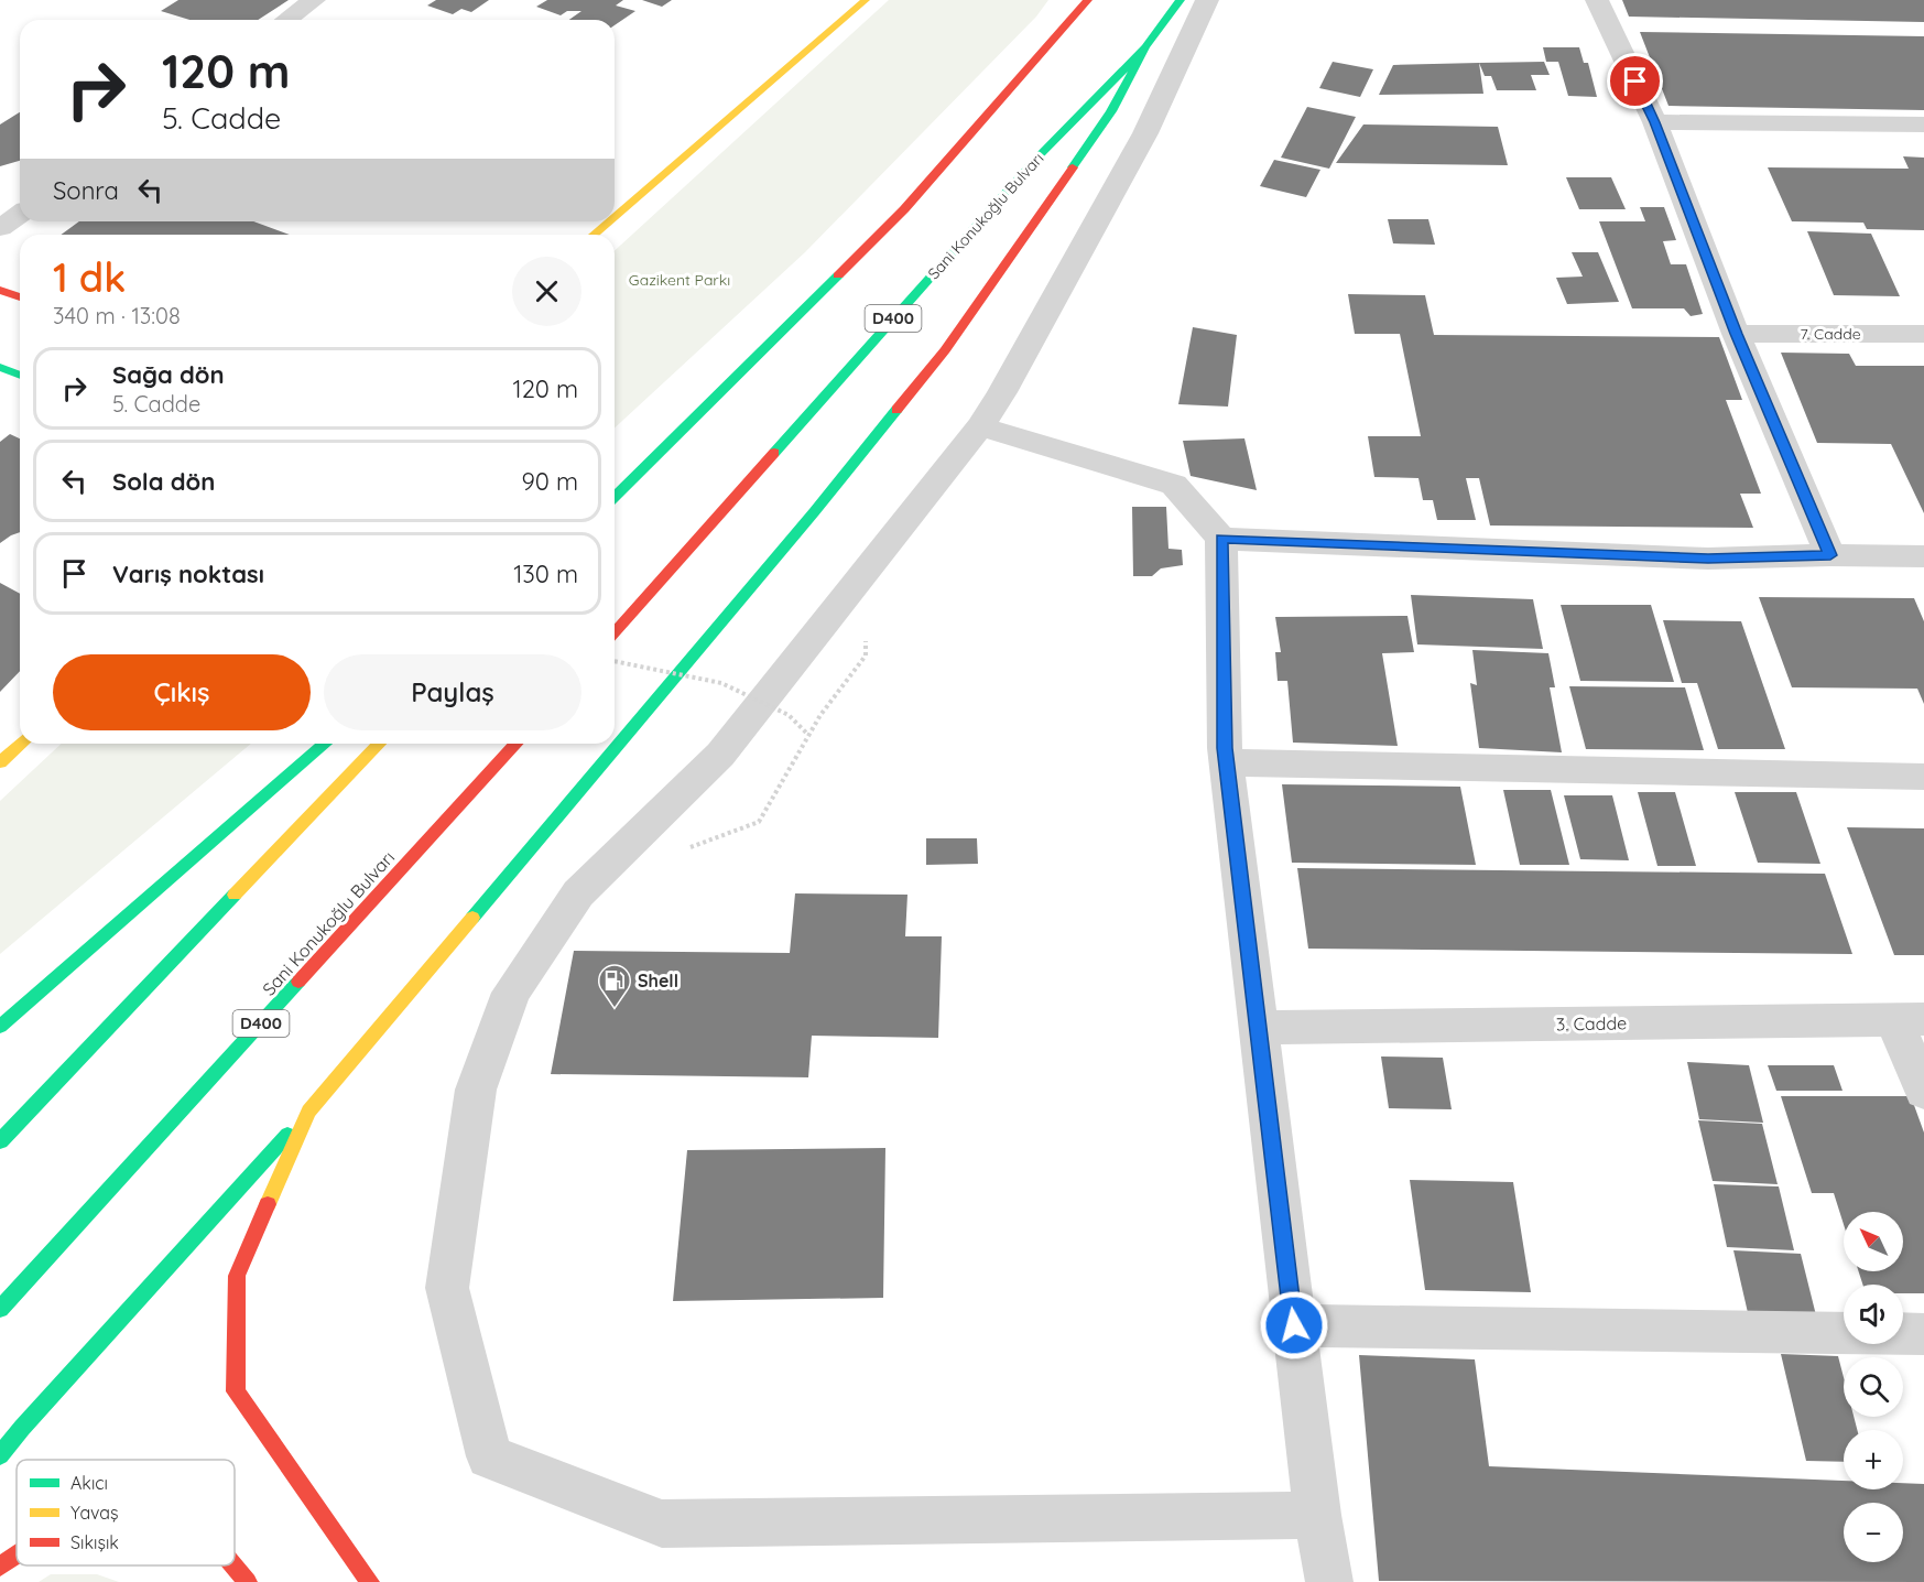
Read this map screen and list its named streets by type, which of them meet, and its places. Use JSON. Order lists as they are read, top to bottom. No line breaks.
{"streets":{"main road":["Sani Konukoğlu Bulvarı","D400"],"street":["7. Cadde","3. Cadde"]},"parks":["Gazikent Parkı"],"places":{"fuel station":["Shell"]},"legend":["Akıcı","Yavaş","Sıkışık"],"north":"top left","page":{"turn":["120 m","5. Cadde"],"then":"Sonra","heading":["1 dk","340 m · 13:08"],"list":[{"name":"Sağa dön","note":"5. Cadde","value":"120 m"},{"name":"Sola dön","value":"90 m"},{"name":"Varış noktası","value":"130 m"}],"buttons":["Çıkış","Paylaş"],"map_buttons":["+","−"]}}
